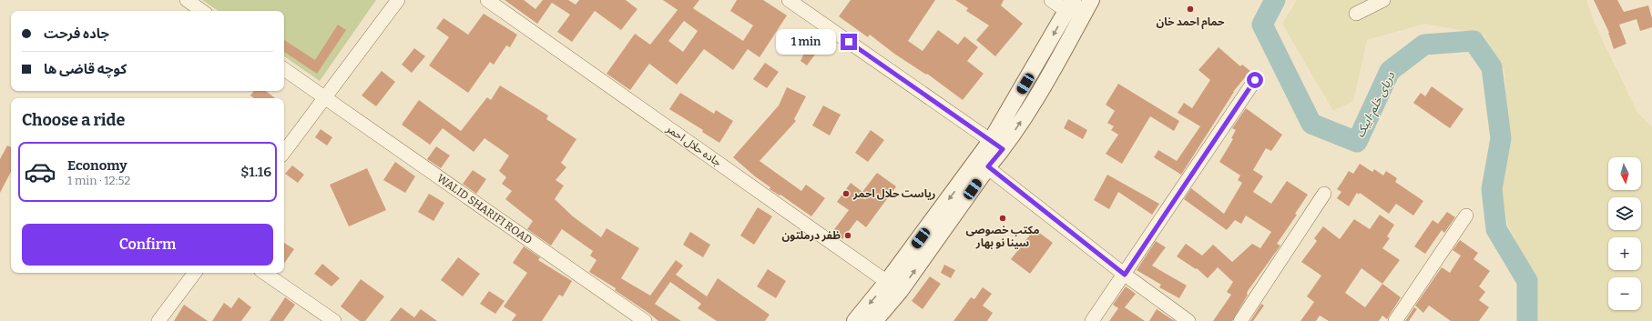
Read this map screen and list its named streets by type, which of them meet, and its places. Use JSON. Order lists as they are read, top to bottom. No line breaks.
{"streets":{"street":["جاده حلال احمر","WALID SHARIFI ROAD"]},"water":["دریای خلم-ایبک"],"places":["حمام احمد خان","ریاست حلال احمر","مکتب خصوصی سینا نو بهار","ظفر درملتون"],"north":"bottom","page":{"banner":["جاده فرحت","کوچه قاضی ها"],"bubble":"1 min","heading":"Choose a ride","list":[{"name":"Economy","note":"1 min · 12:52","value":"$1.16"}],"map_buttons":["+","−"],"buttons":"Confirm"}}
